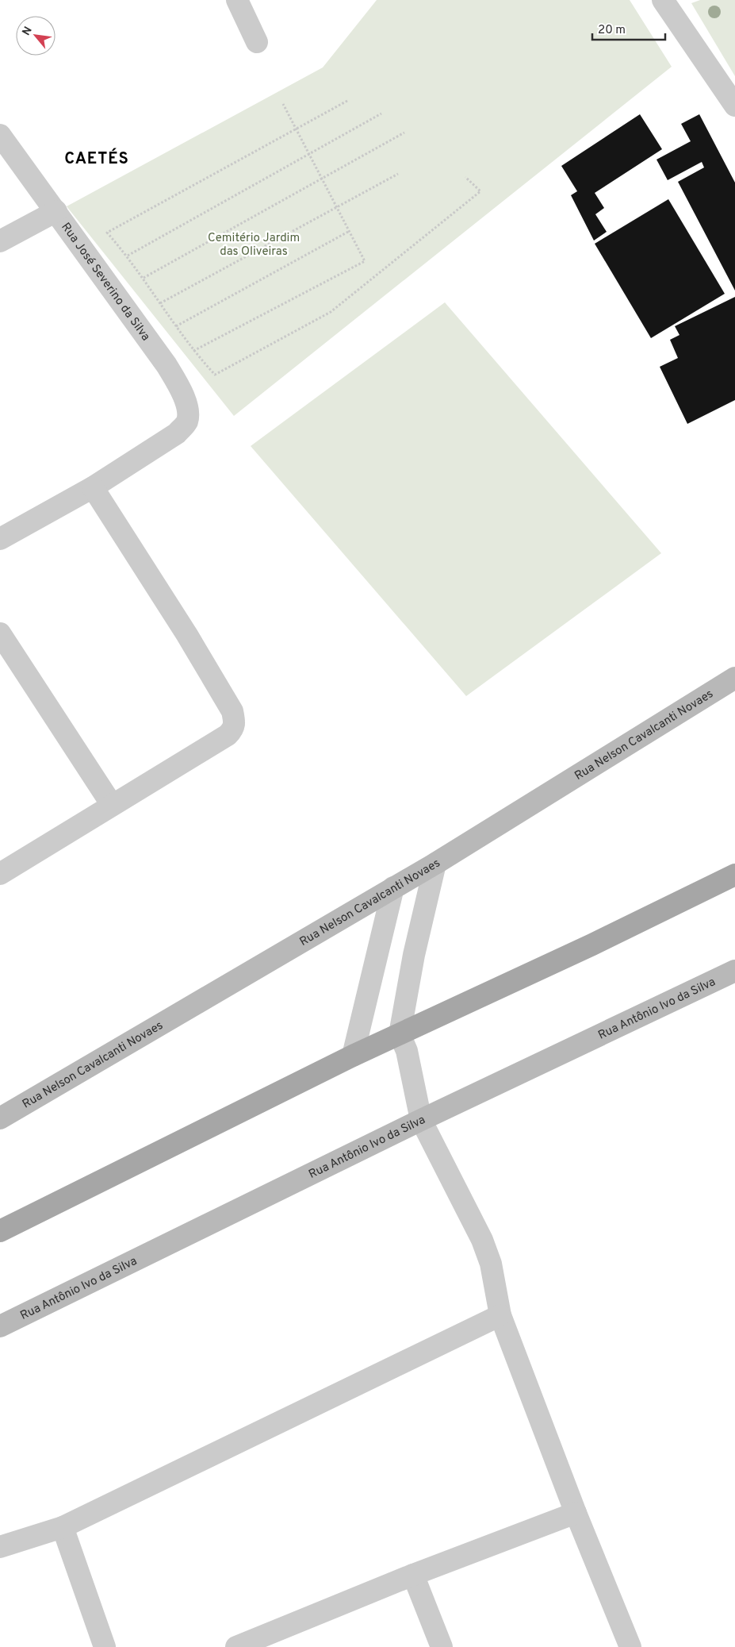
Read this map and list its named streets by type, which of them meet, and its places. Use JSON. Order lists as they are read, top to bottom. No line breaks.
{"streets":{"street":["Rua José Severino da Silva","Rua Nelson Cavalcanti Novaes","Rua Antônio Ivo da Silva"]},"districts":["CAETÉS"],"parks":["Cemitério Jardim das Oliveiras"],"scale_bar":"20 m","north":"top left"}
